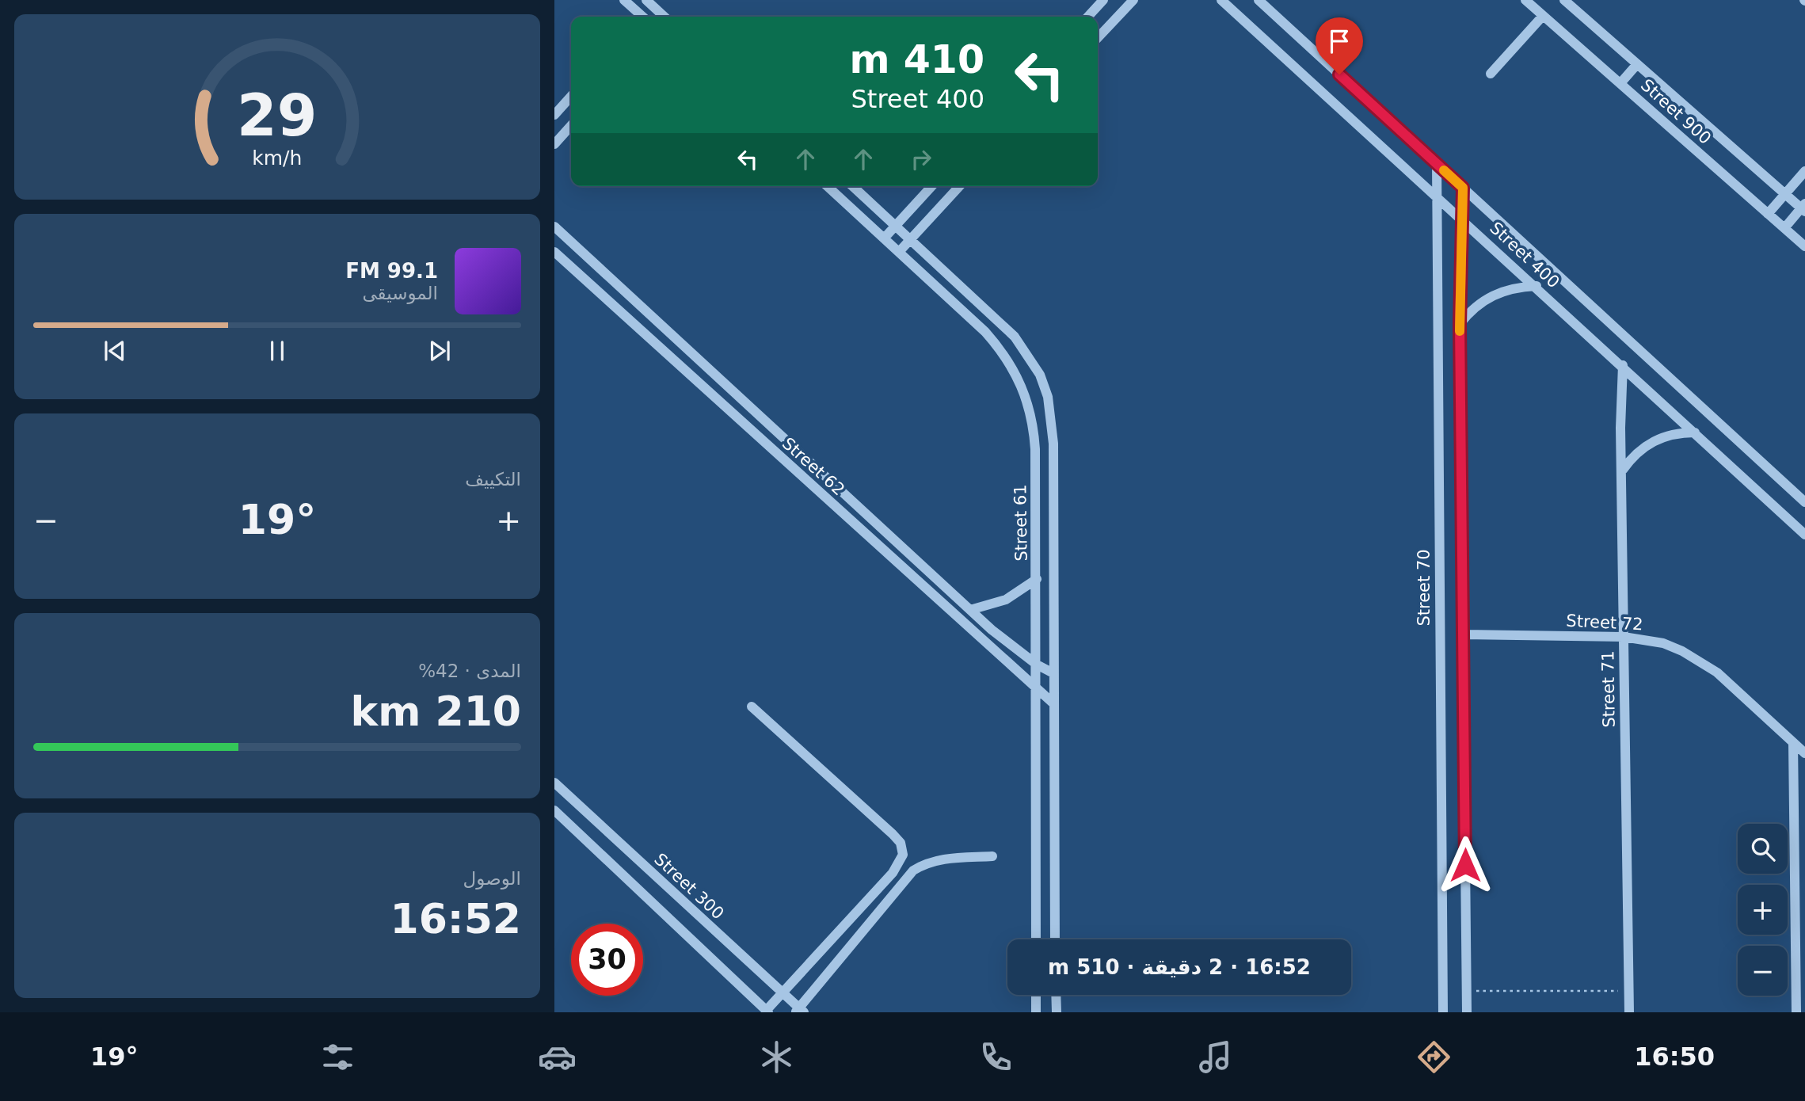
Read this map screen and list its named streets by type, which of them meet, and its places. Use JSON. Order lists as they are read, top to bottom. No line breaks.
{"streets":{"street":["Street 900","Street 400","Street 62","Street 61","Street 70","Street 72","Street 71","Street 300"]},"crossings":[["Street 400","Street 70"],["Street 400","Street 71"],["Street 62","Street 61"],["Street 72","Street 71"]],"page":{"turn":["410 m","Street 400"],"song":["99.1 FM","الموسيقى"],"tile":["التكييف",["المدى · 42%","210 km"],["الوصول","16:52"]],"heat":["−","19°","+"],"map_buttons":["+","−"],"limit":"30","trip":"16:52 · 2 دقيقة · 510 m","tabs":["16:50","19°"],"gauge":["29","km/h"]}}
